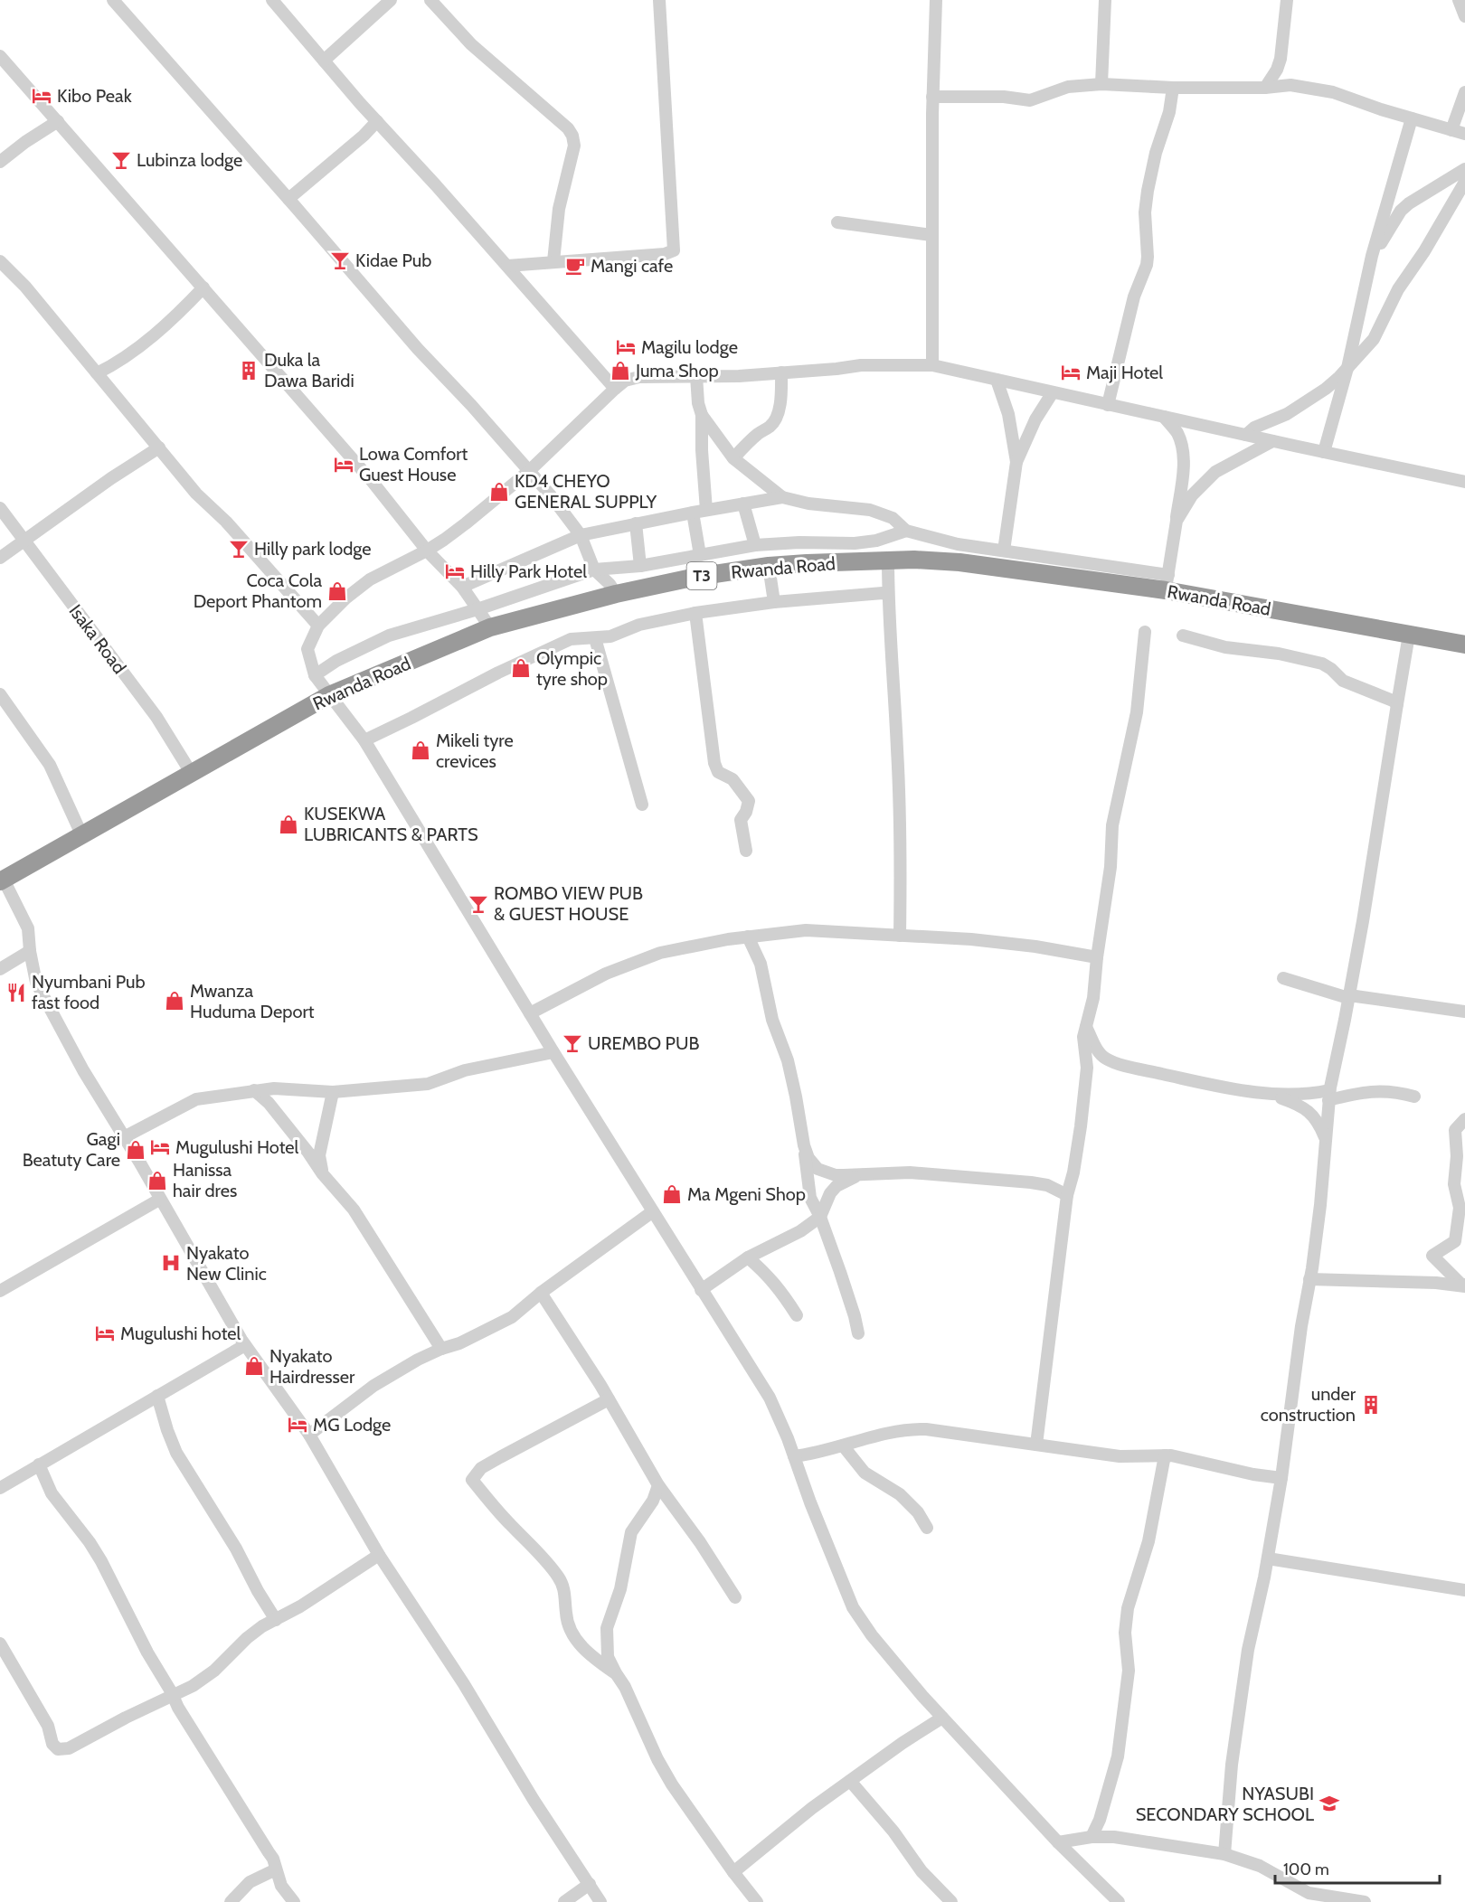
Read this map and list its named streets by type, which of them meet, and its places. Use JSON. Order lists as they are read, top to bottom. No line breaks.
{"streets":{"highway":["Rwanda Road","T3"],"street":["Isaka Road"]},"crossings":[["Rwanda Road","Isaka Road"]],"places":{"hotel":["Kibo Peak","Magilu lodge","Maji Hotel","Lowa Comfort Guest House","Hilly Park Hotel","Mugulushi Hotel","Mugulushi hotel","MG Lodge"],"bar":["Lubinza lodge","Kidae Pub","Hilly park lodge","ROMBO VIEW PUB & GUEST HOUSE","UREMBO PUB"],"cafe":["Mangi cafe"],"building":["Duka la Dawa Baridi","under construction"],"shop":["Juma Shop","KD4 CHEYO GENERAL SUPPLY","Coca Cola Deport Phantom","Olympic tyre shop","Mikeli tyre crevices","KUSEKWA LUBRICANTS & PARTS","Mwanza Huduma Deport","Gagi Beatuty Care","Hanissa hair dres","Ma Mgeni Shop","Nyakato Hairdresser"],"restaurant":["Nyumbani Pub fast food"],"hospital":["Nyakato New Clinic"],"school or university":["NYASUBI SECONDARY SCHOOL"]},"scale_bar":"100 m"}
